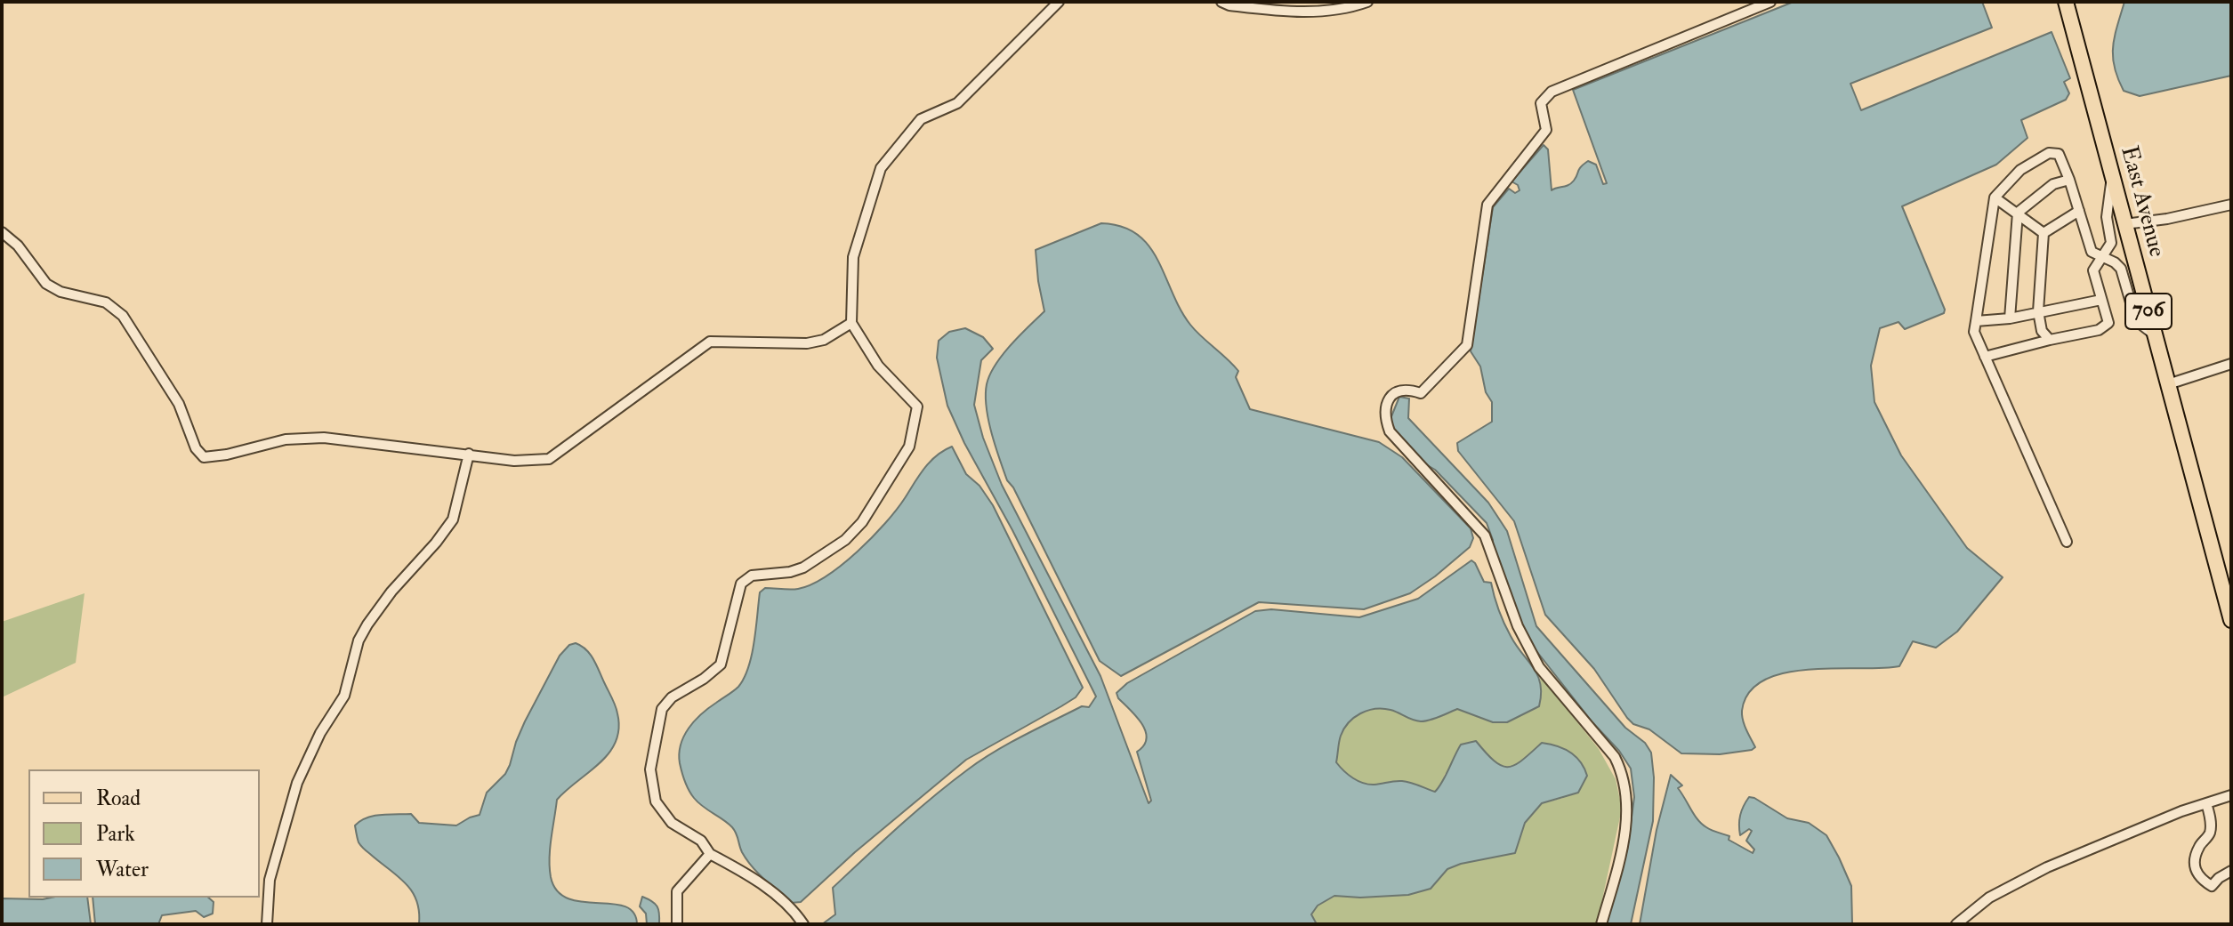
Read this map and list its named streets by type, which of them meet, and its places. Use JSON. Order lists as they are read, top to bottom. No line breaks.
{"streets":{"main road":["East Avenue","706"]},"legend":["Road","Park","Water"]}
